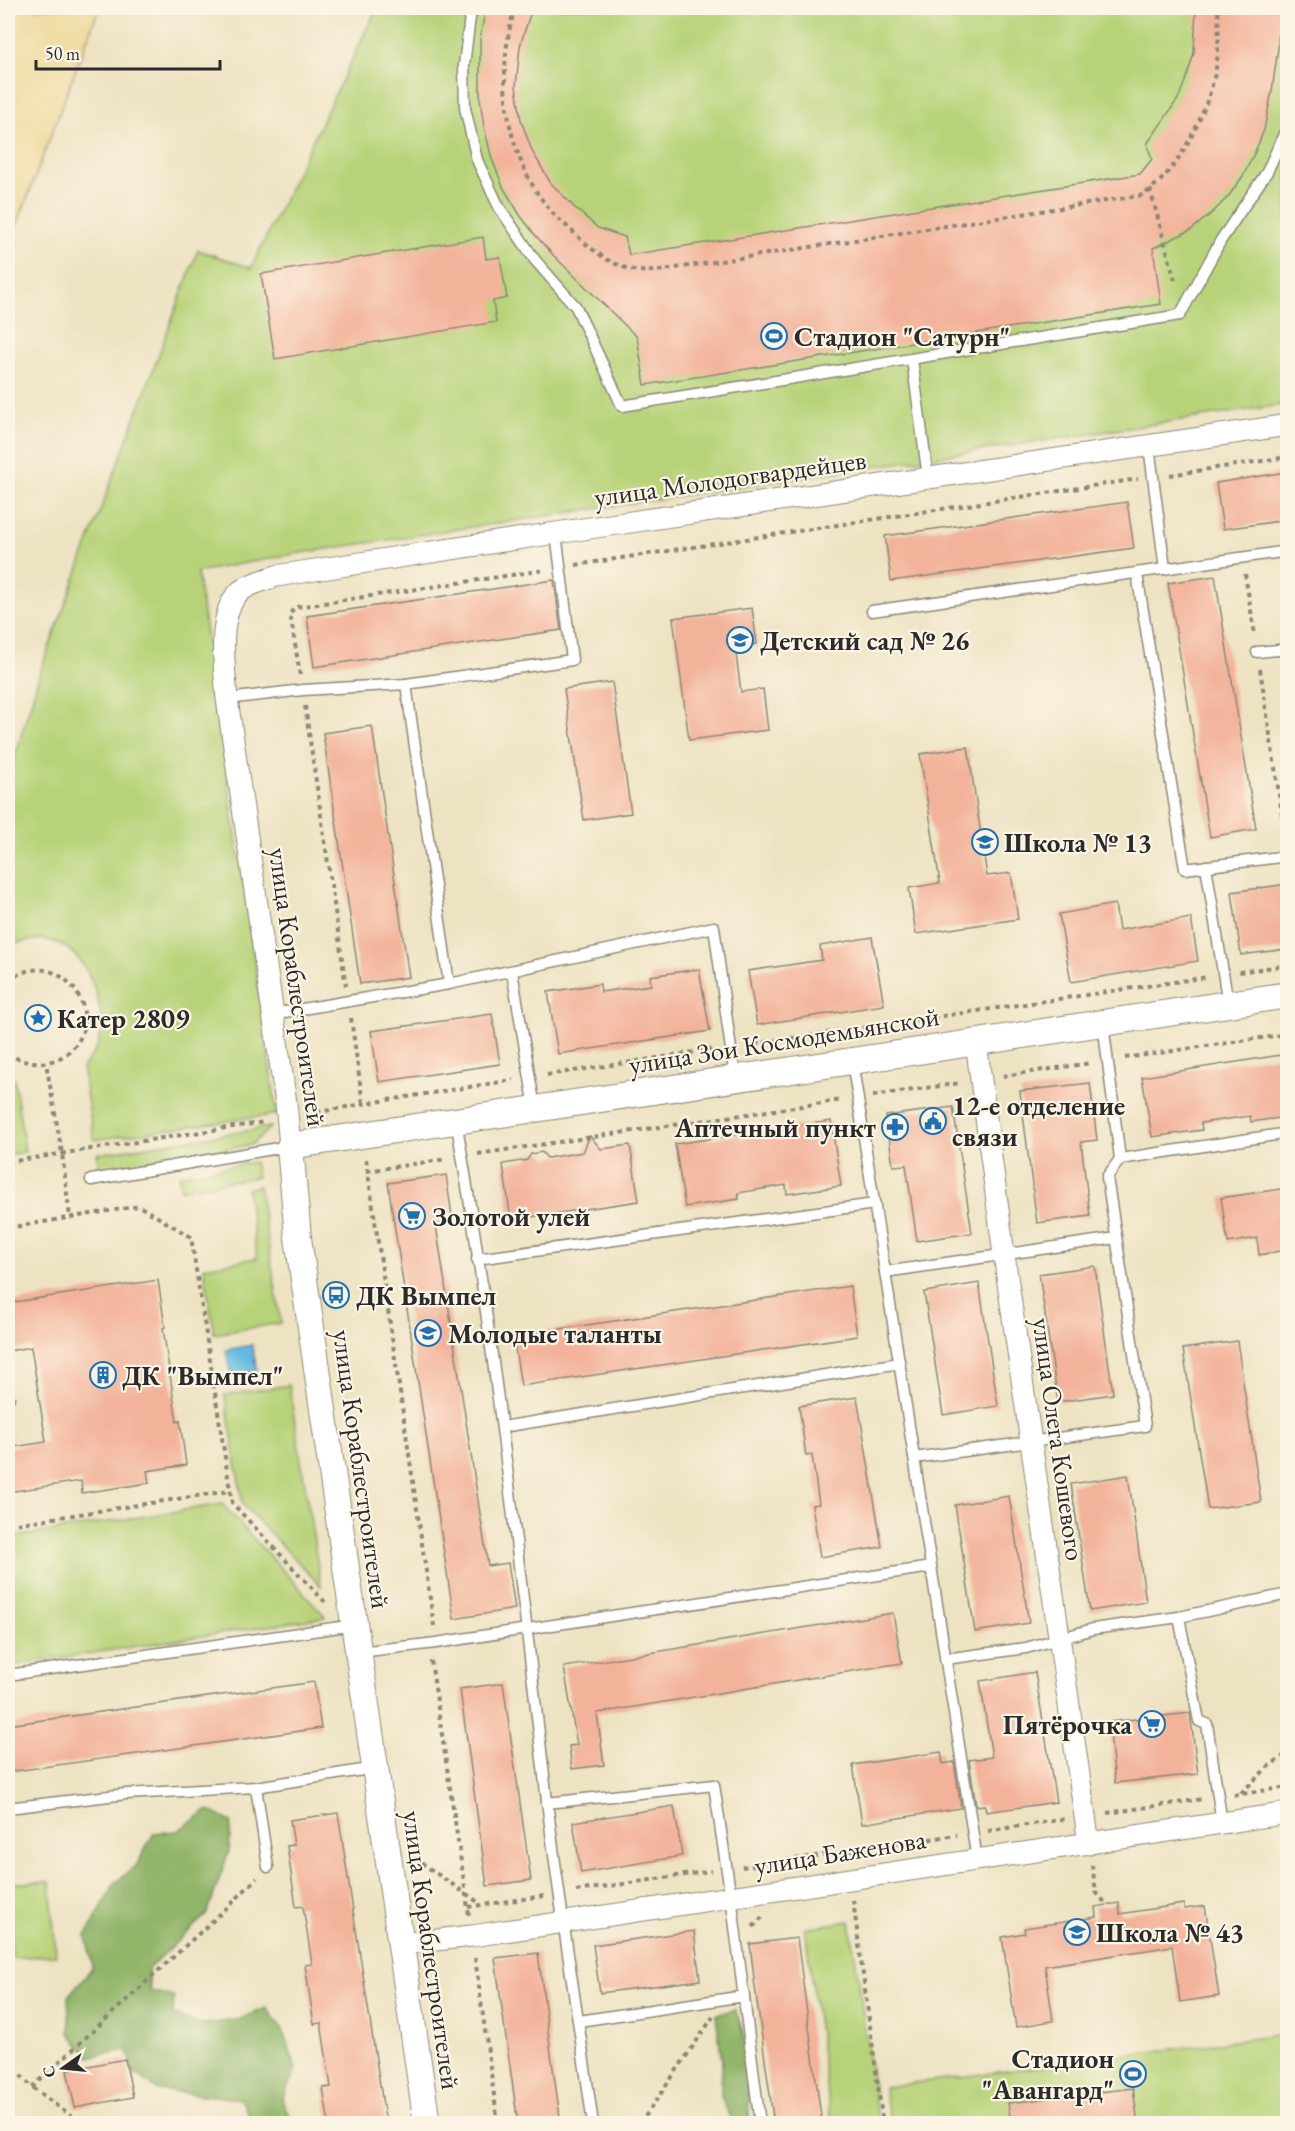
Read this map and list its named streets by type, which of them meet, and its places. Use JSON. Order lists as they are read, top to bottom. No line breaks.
{"streets":{"street":["улица Молодогвардейцев","улица Кораблестроителей","улица Зои Космодемьянской","улица Олега Кошевого","улица Баженова"]},"crossings":[["улица Молодогвардейцев","улица Кораблестроителей"],["улица Кораблестроителей","улица Зои Космодемьянской"],["улица Кораблестроителей","улица Баженова"],["улица Зои Космодемьянской","улица Олега Кошевого"],["улица Олега Кошевого","улица Баженова"]],"places":{"sports":["Стадион \"Сатурн\"","Стадион \"Авангард\""],"school or university":["Детский сад № 26","Школа № 13","Молодые таланты","Школа № 43"],"place":["Катер 2809"],"public building":["12-е отделение связи"],"pharmacy":["Аптечный пункт"],"supermarket":["Золотой улей","Пятёрочка"],"bus stop":["ДК Вымпел"],"building":["ДК \"Вымпел\""]},"scale_bar":"50 m","north":"left"}
